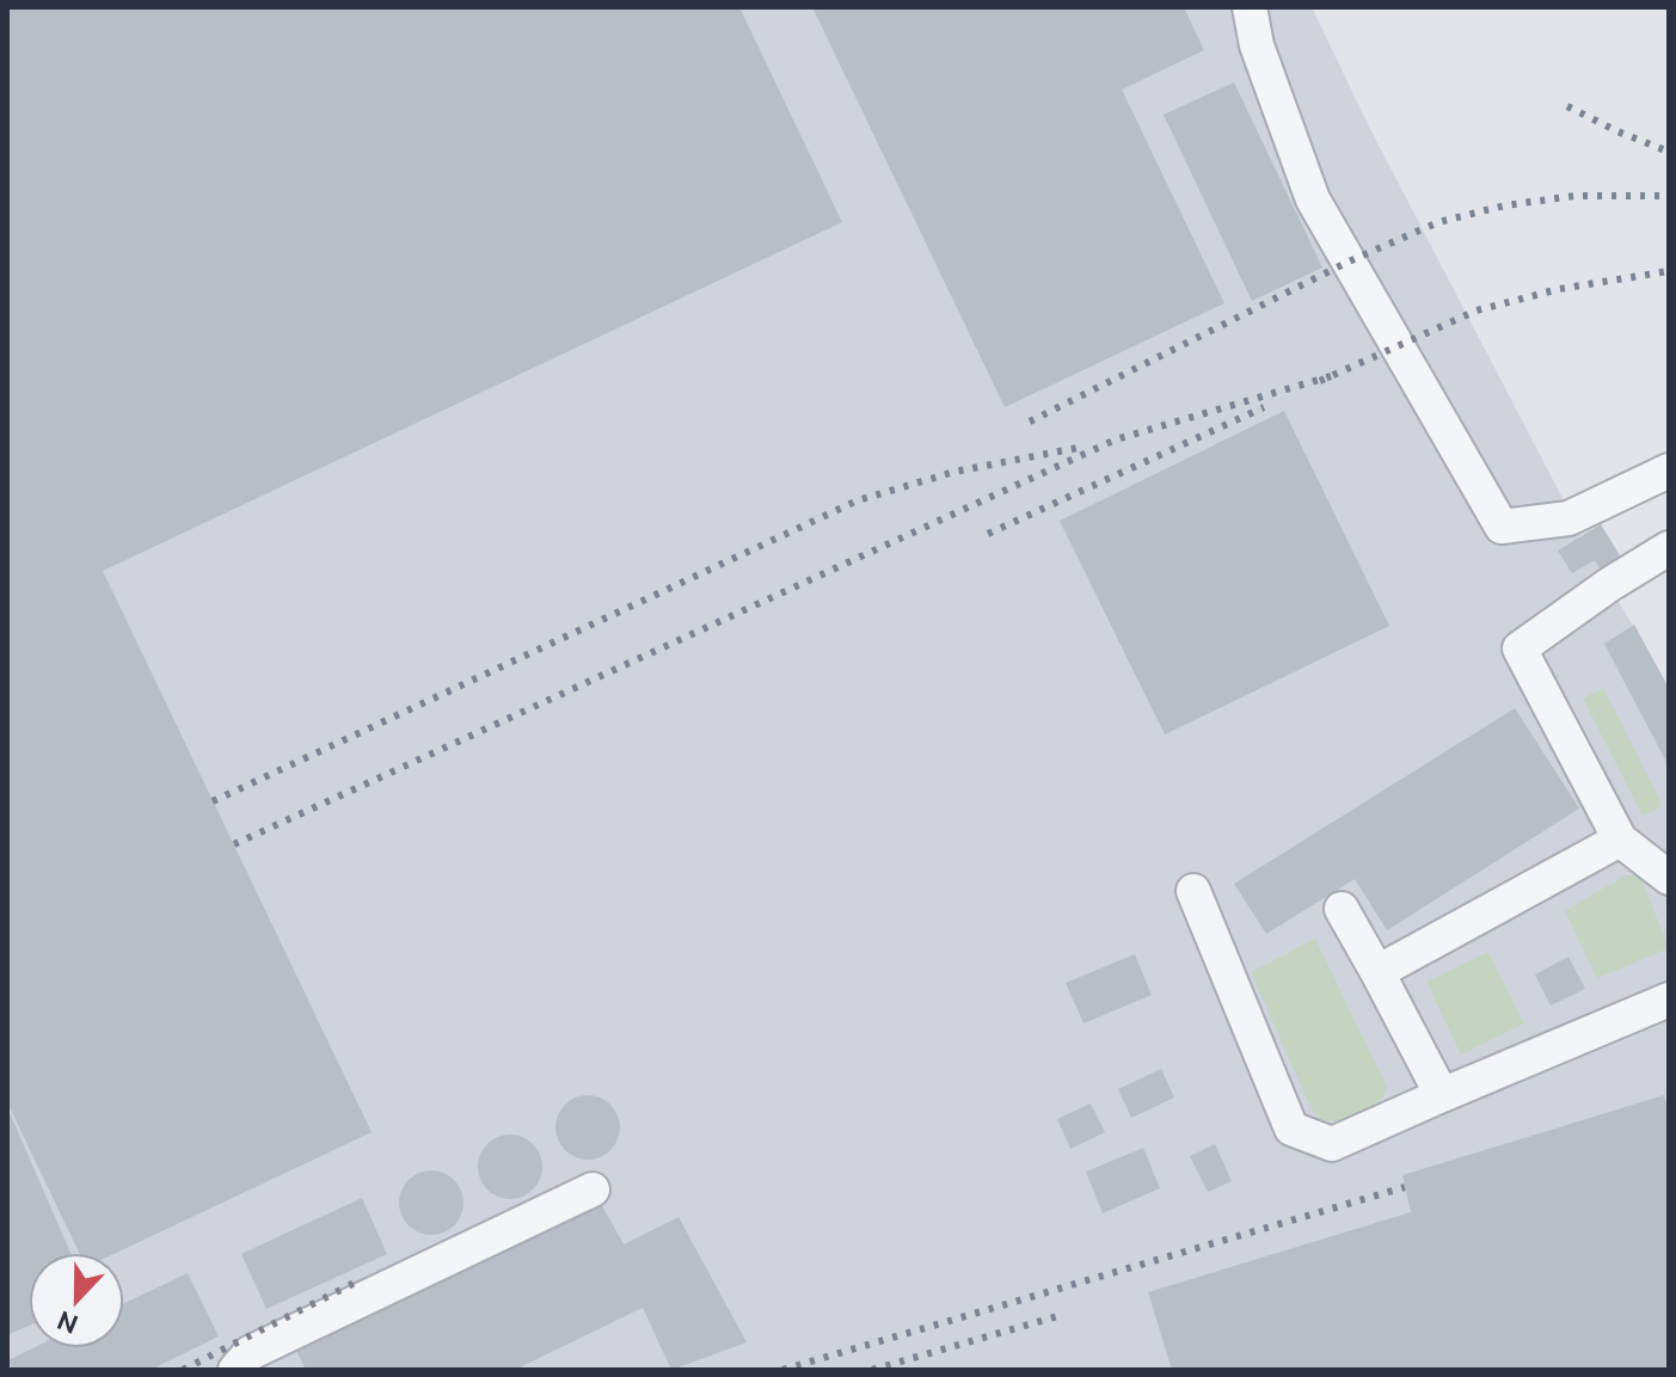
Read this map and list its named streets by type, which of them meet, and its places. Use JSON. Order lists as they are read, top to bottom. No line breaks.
{"north":"bottom"}
